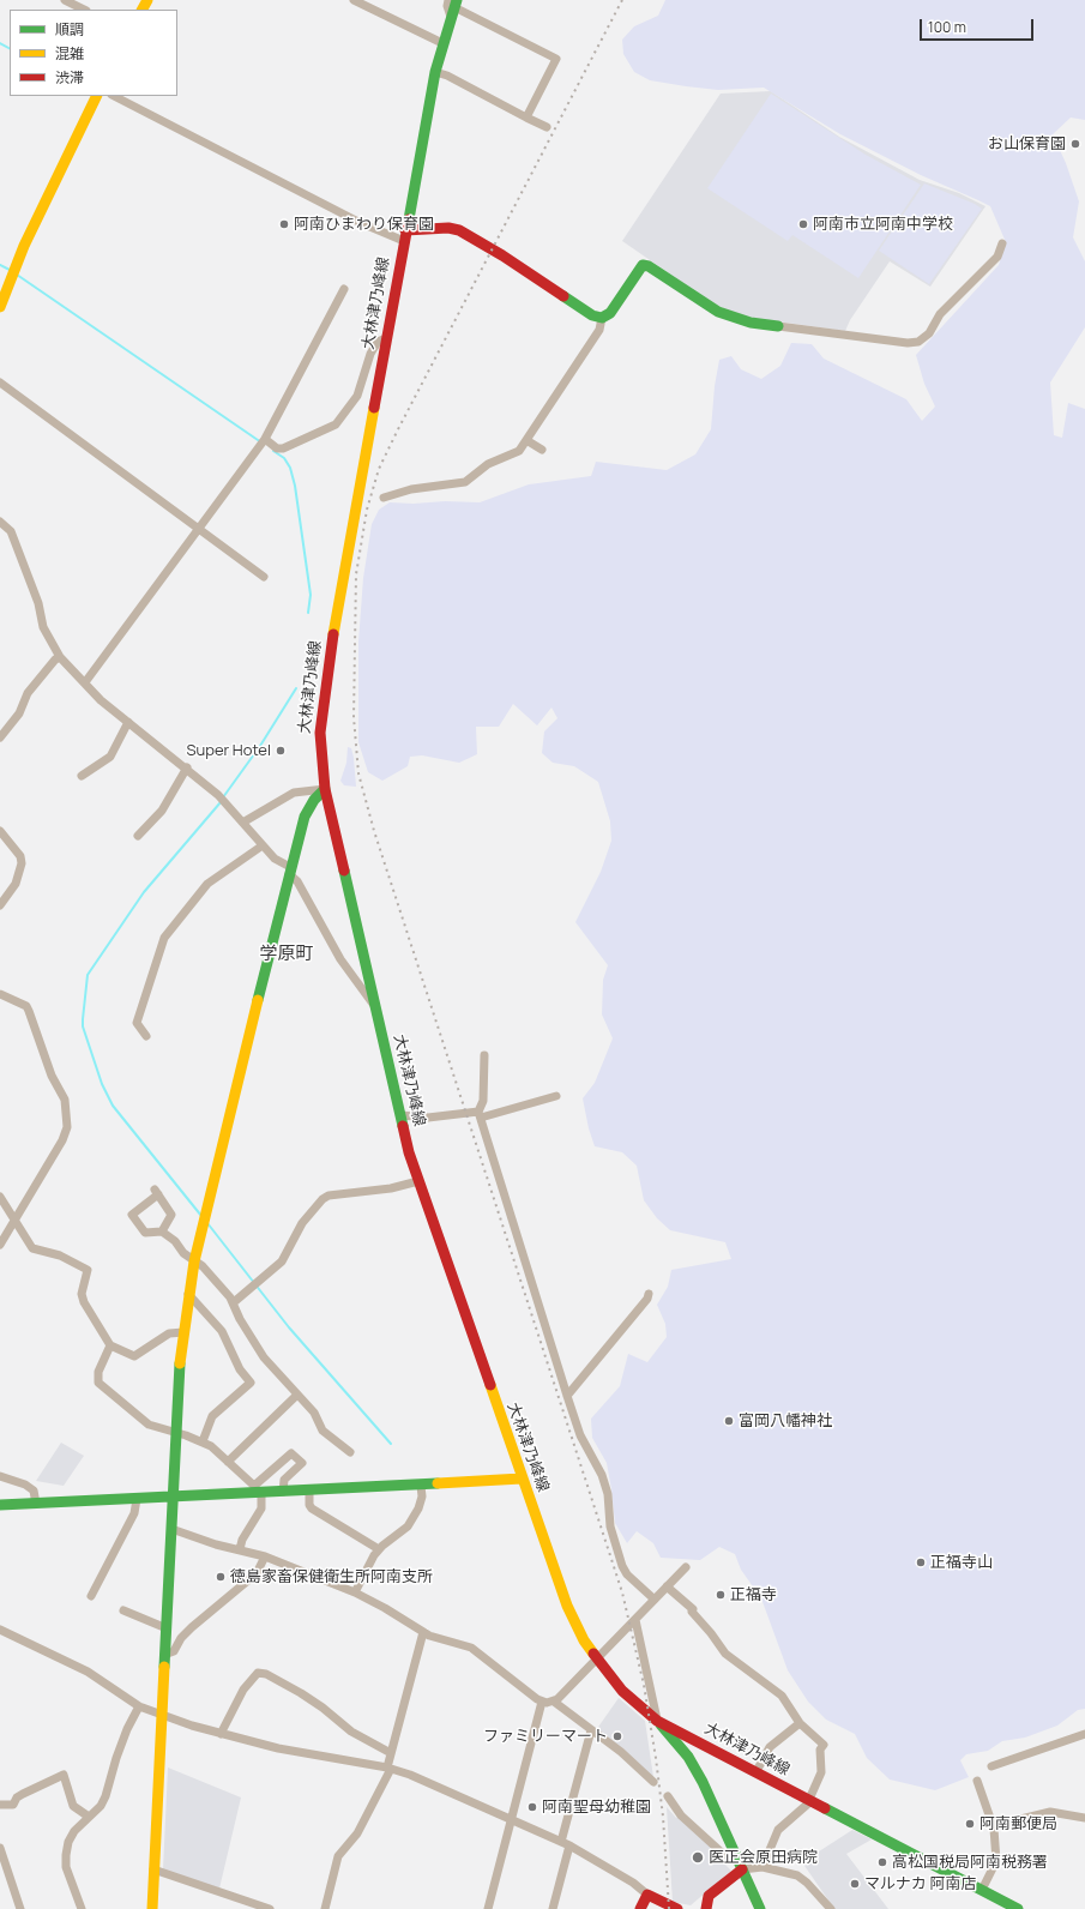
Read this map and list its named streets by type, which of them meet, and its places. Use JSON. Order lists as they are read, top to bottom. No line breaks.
{"streets":{"street":["大林津乃峰線"]},"districts":["学原町"],"places":["お山保育園","阿南ひまわり保育園","阿南市立阿南中学校","Super Hotel","富岡八幡神社","正福寺山","徳島家畜保健衛生所阿南支所","正福寺","ファミリーマート","阿南聖母幼稚園","阿南郵便局","医正会原田病院","高松国税局阿南税務署","マルナカ 阿南店"],"legend":["順調","混雑","渋滞"],"scale_bar":"100 m"}
